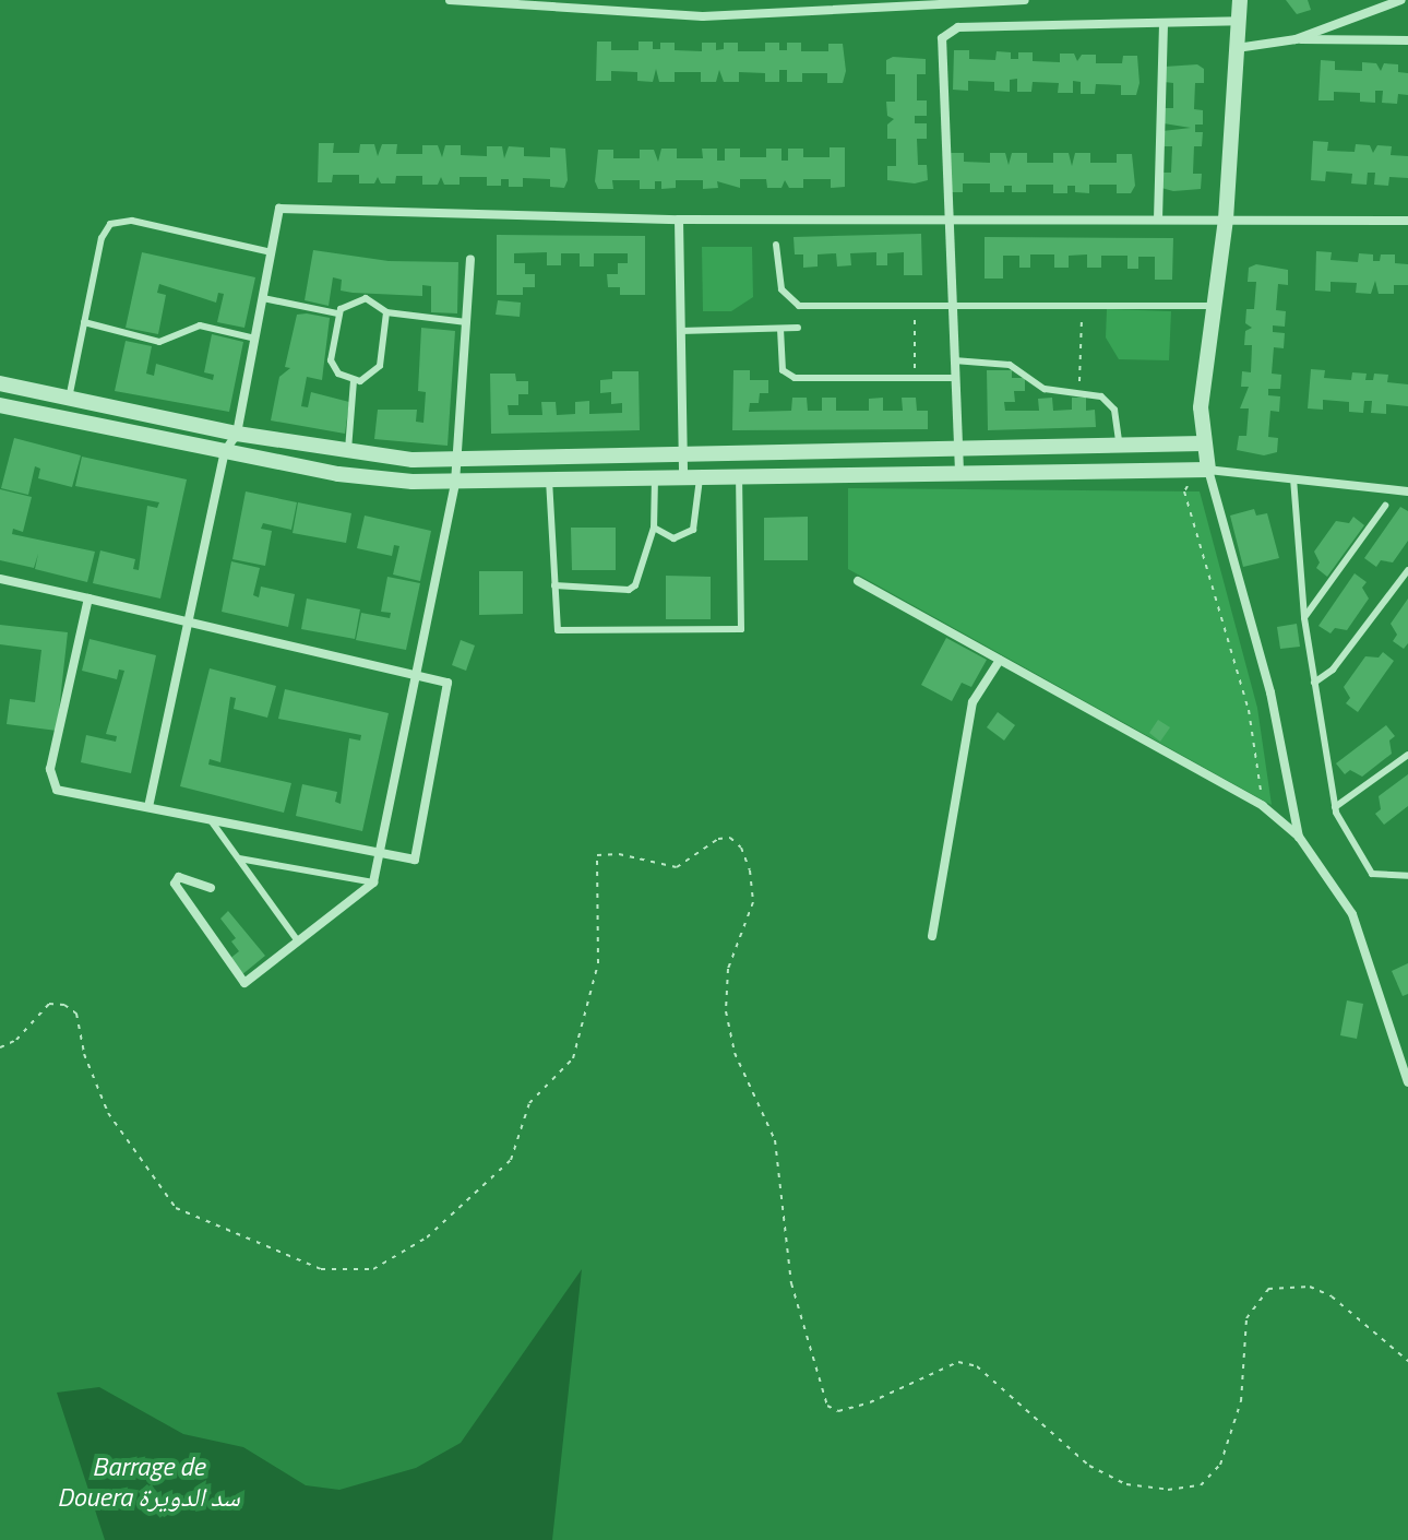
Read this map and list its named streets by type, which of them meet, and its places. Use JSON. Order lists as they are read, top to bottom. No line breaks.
{"water":["Barrage de Douera سد الدويرة"]}
